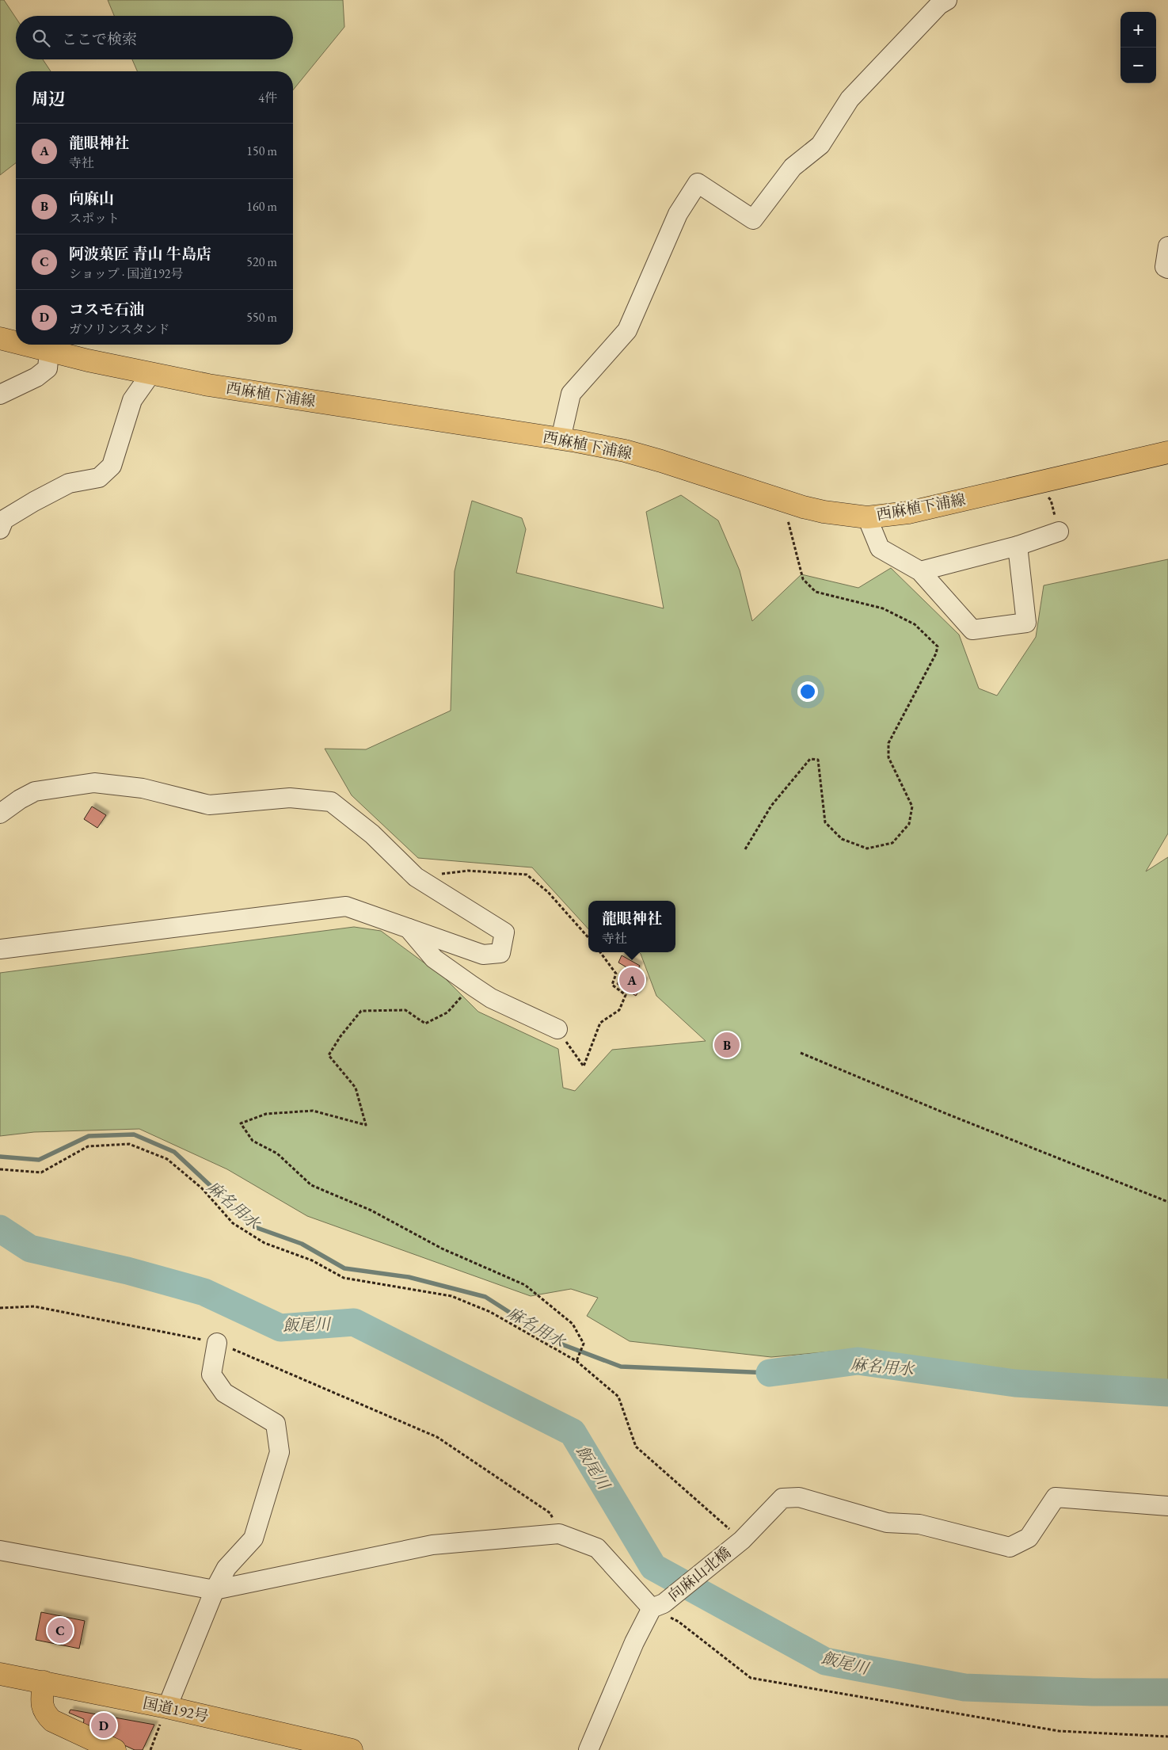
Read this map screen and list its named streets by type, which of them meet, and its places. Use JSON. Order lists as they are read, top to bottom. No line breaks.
{"streets":{"main road":["西麻植下浦線","国道192号"],"street":["向麻山北橋"]},"water":["麻名用水","飯尾川"],"page":{"map_buttons":["+","−"],"search":"ここで検索","heading":["周辺","4件"],"list":[{"mark":"A","name":"龍眼神社","note":"寺社","value":"150 m"},{"mark":"B","name":"向麻山","note":"スポット","value":"160 m"},{"mark":"C","name":"阿波菓匠 青山 牛島店","note":"ショップ · 国道192号","value":"520 m"},{"mark":"D","name":"コスモ石油","note":"ガソリンスタンド","value":"550 m"}],"popup":["龍眼神社","寺社"],"pins":["A","B","C","D"]}}
